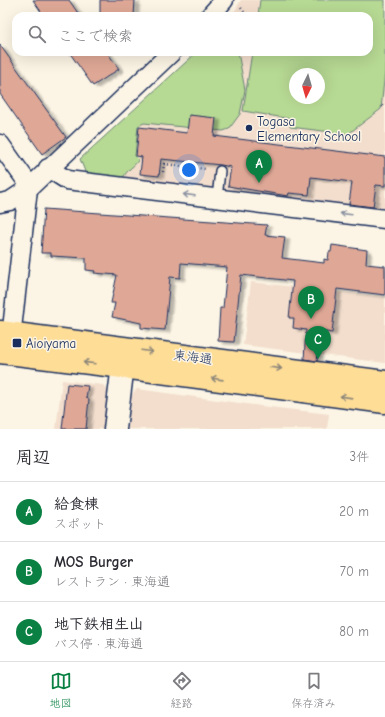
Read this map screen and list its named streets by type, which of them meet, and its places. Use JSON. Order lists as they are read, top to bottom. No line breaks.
{"streets":{"main road":["東海通"]},"places":{"other":["Togasa Elementary School"],"transit":["Aioiyama"]},"north":"bottom","page":{"search":"ここで検索","pins":["A","B","C"],"heading":["周辺","3件"],"list":[{"mark":"A","name":"給食棟","note":"スポット","value":"20 m"},{"mark":"B","name":"MOS Burger","note":"レストラン · 東海通","value":"70 m"},{"mark":"C","name":"地下鉄相生山","note":"バス停 · 東海通","value":"80 m"}],"nav":["地図","経路","保存済み"]}}
